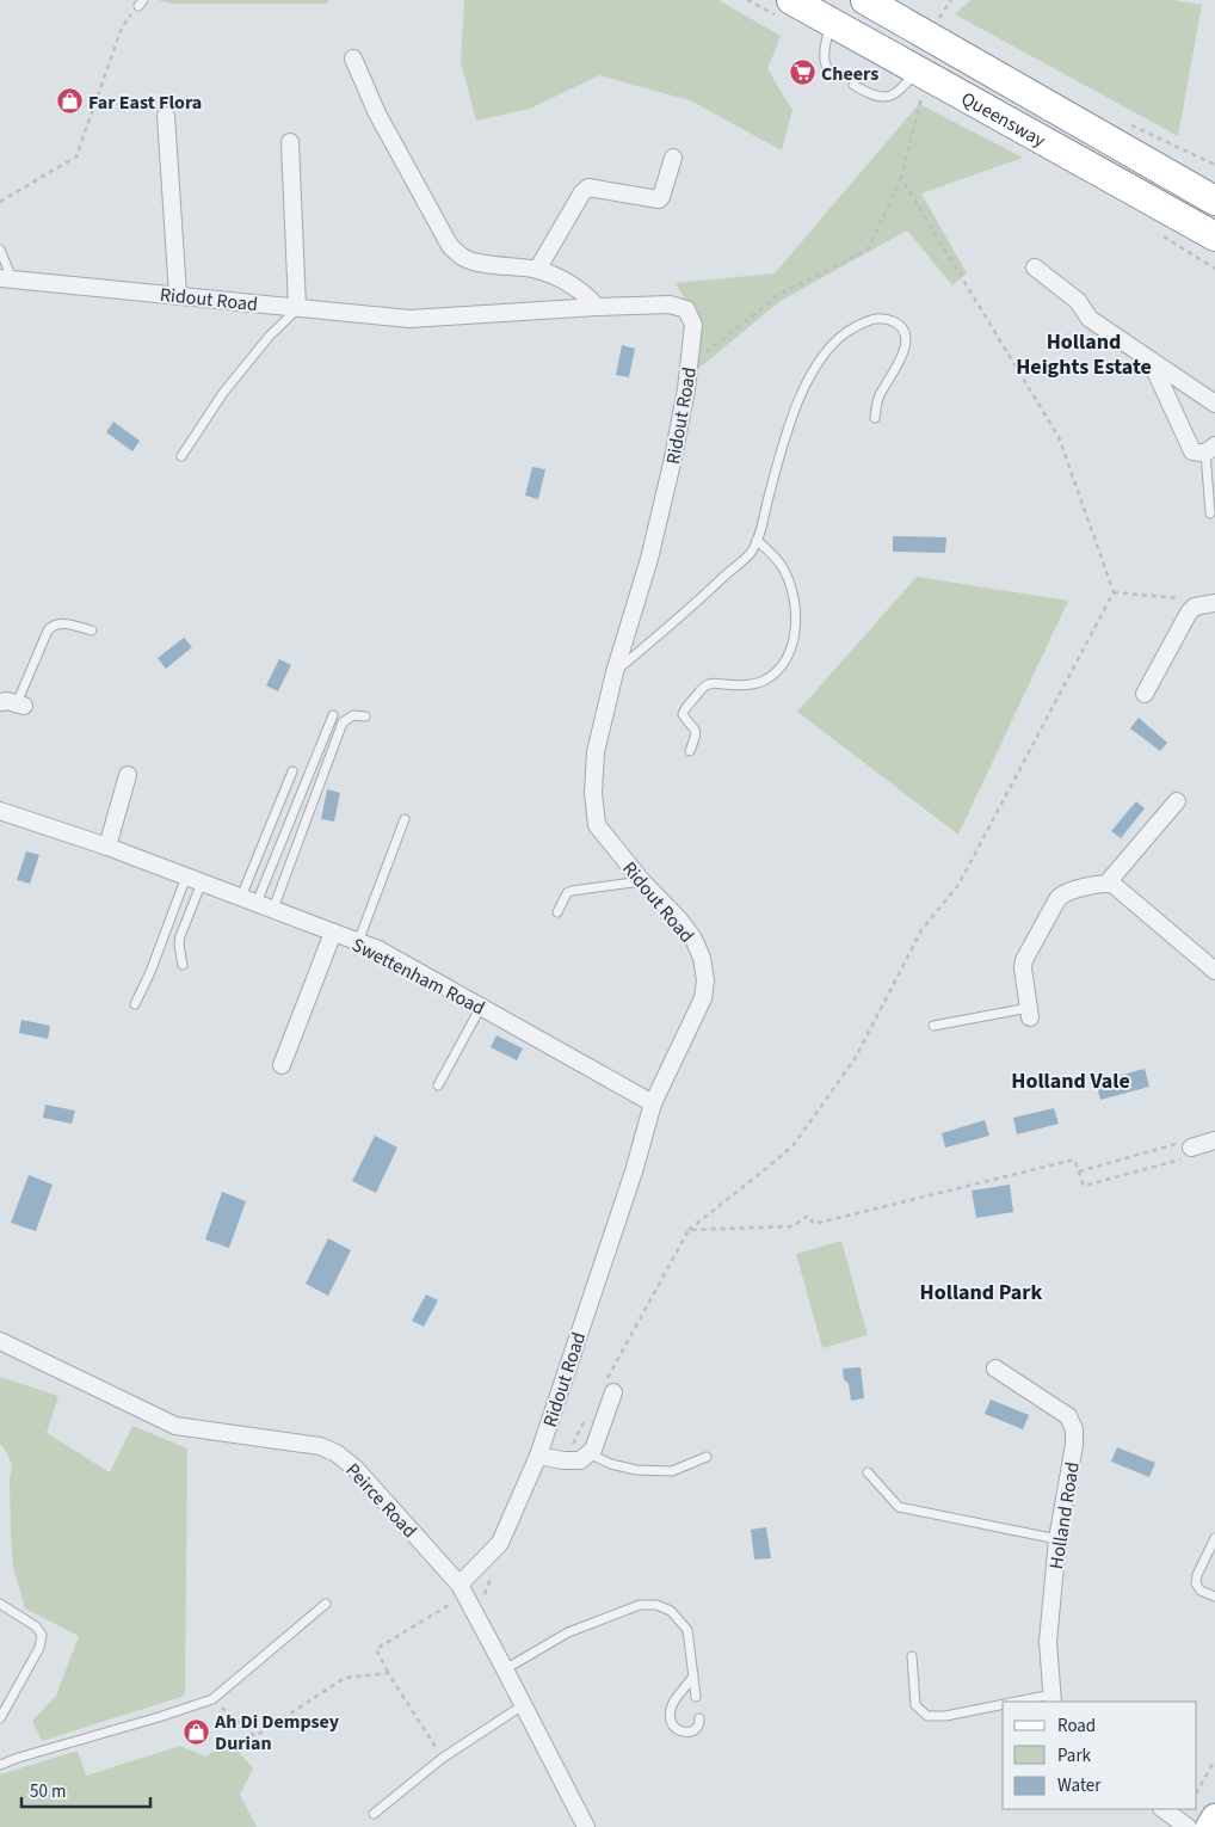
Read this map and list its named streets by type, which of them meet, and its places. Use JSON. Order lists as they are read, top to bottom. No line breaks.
{"streets":{"highway":["Queensway"],"street":["Ridout Road","Swettenham Road","Peirce Road","Holland Road"]},"crossings":[["Ridout Road","Swettenham Road"],["Ridout Road","Peirce Road"]],"districts":["Holland Heights Estate","Holland Vale","Holland Park"],"places":{"supermarket":["Cheers"],"shop":["Far East Flora","Ah Di Dempsey Durian"]},"legend":["Road","Park","Water"],"scale_bar":"50 m"}
